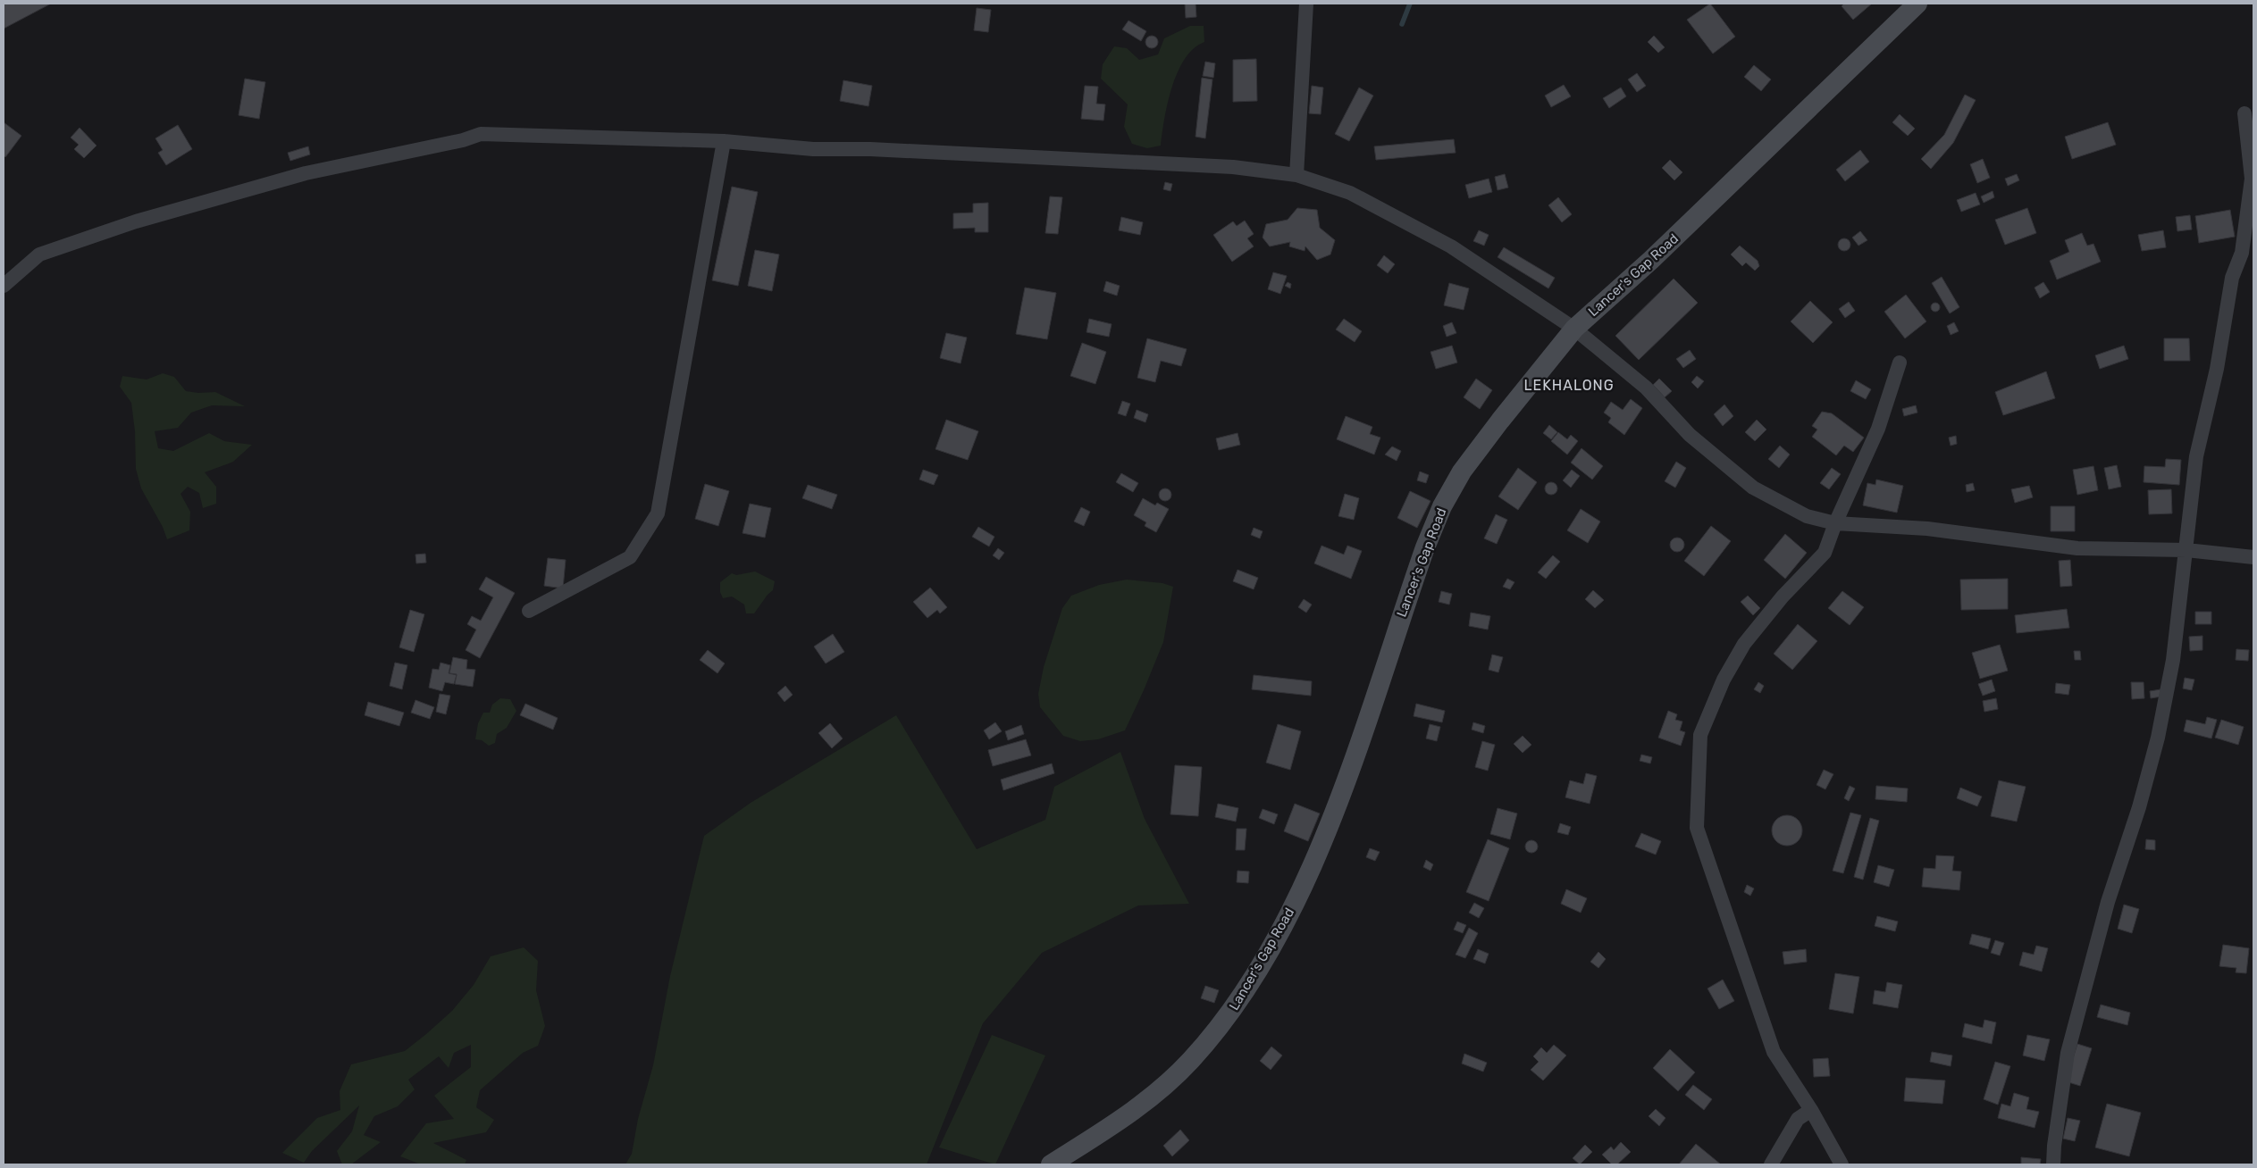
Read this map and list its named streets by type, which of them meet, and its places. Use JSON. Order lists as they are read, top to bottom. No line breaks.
{"streets":{"main road":["Lancer's Gap Road"]},"districts":["LEKHALONG"]}
